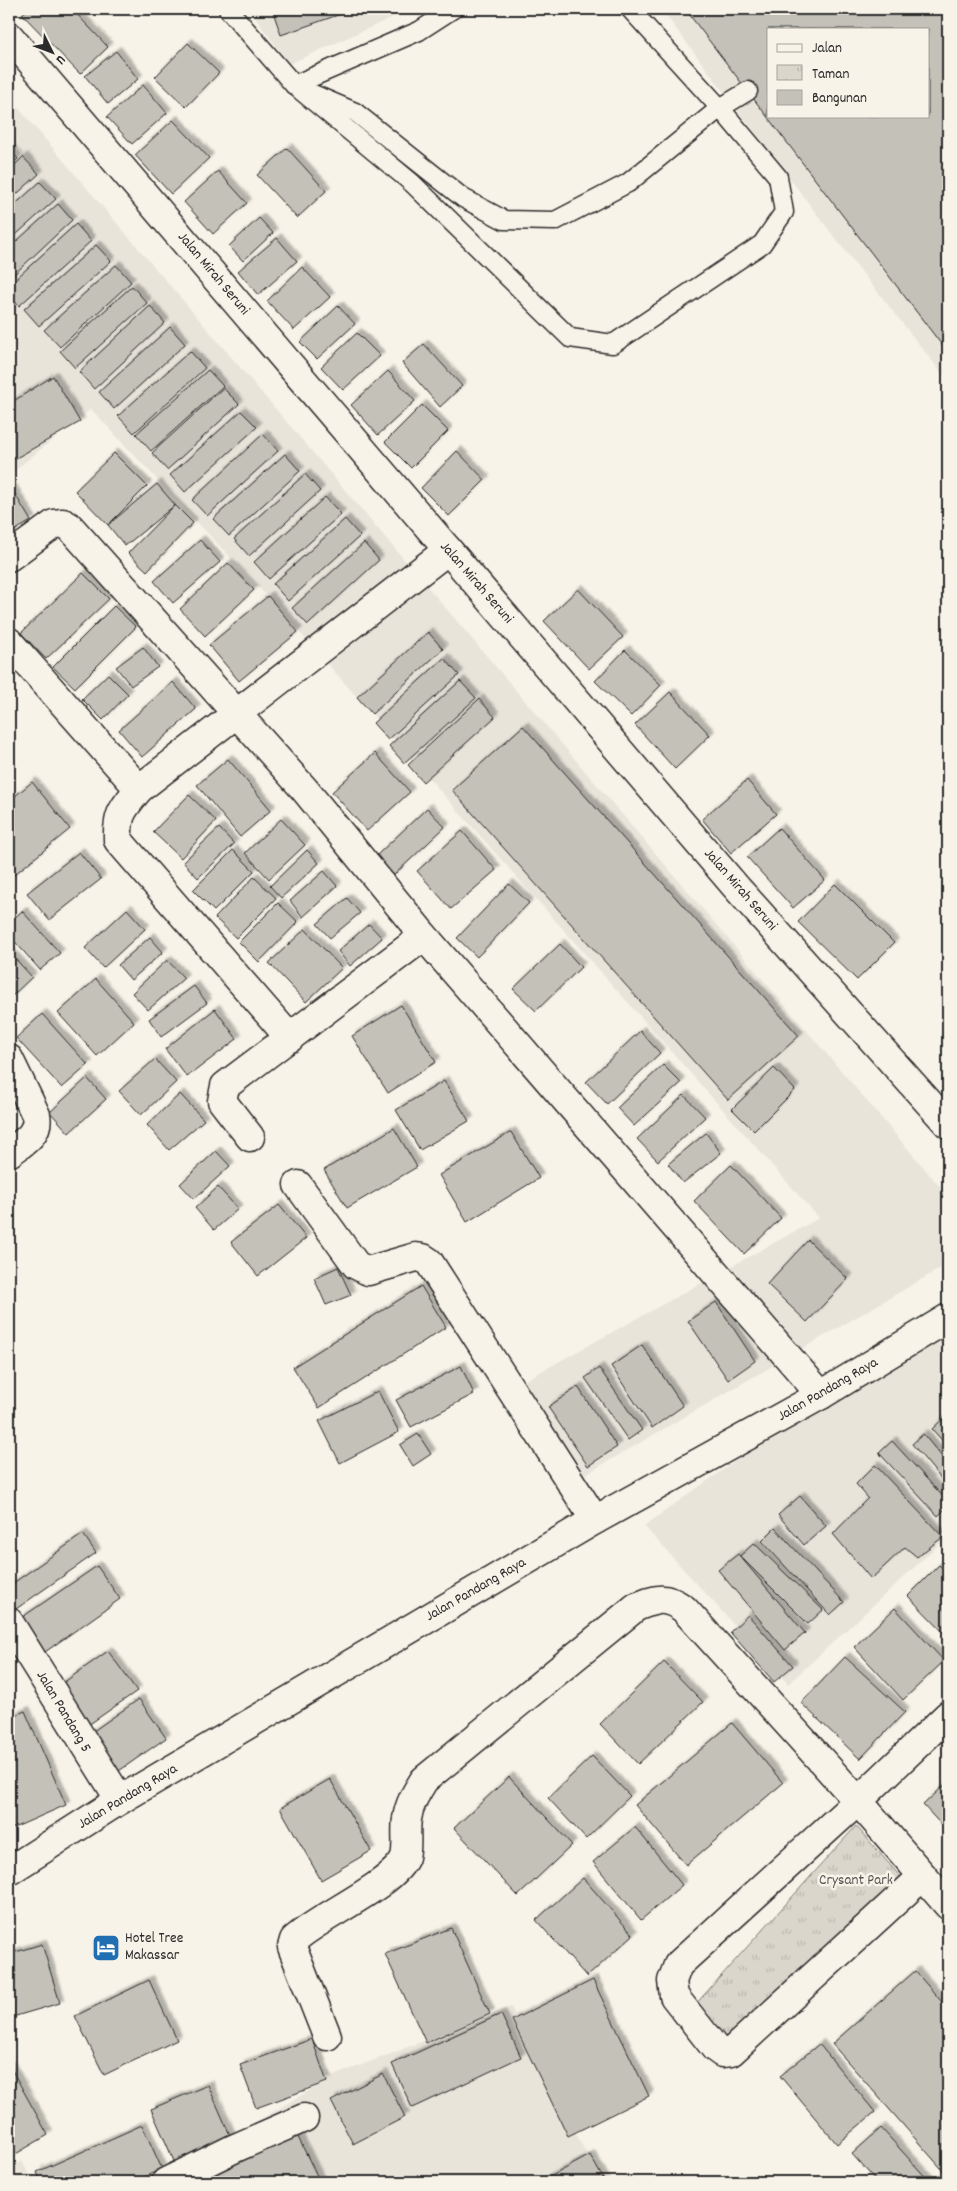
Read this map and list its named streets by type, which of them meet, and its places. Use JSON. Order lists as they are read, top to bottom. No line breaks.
{"streets":{"street":["Jalan Mirah Seruni","Jalan Pandang Raya","Jalan Pandang 5"]},"crossings":[["Jalan Pandang Raya","Jalan Pandang 5"]],"parks":["Crysant Park"],"places":{"hotel":["Hotel Tree Makassar"]},"legend":["Jalan","Taman","Bangunan"],"north":"bottom right"}
